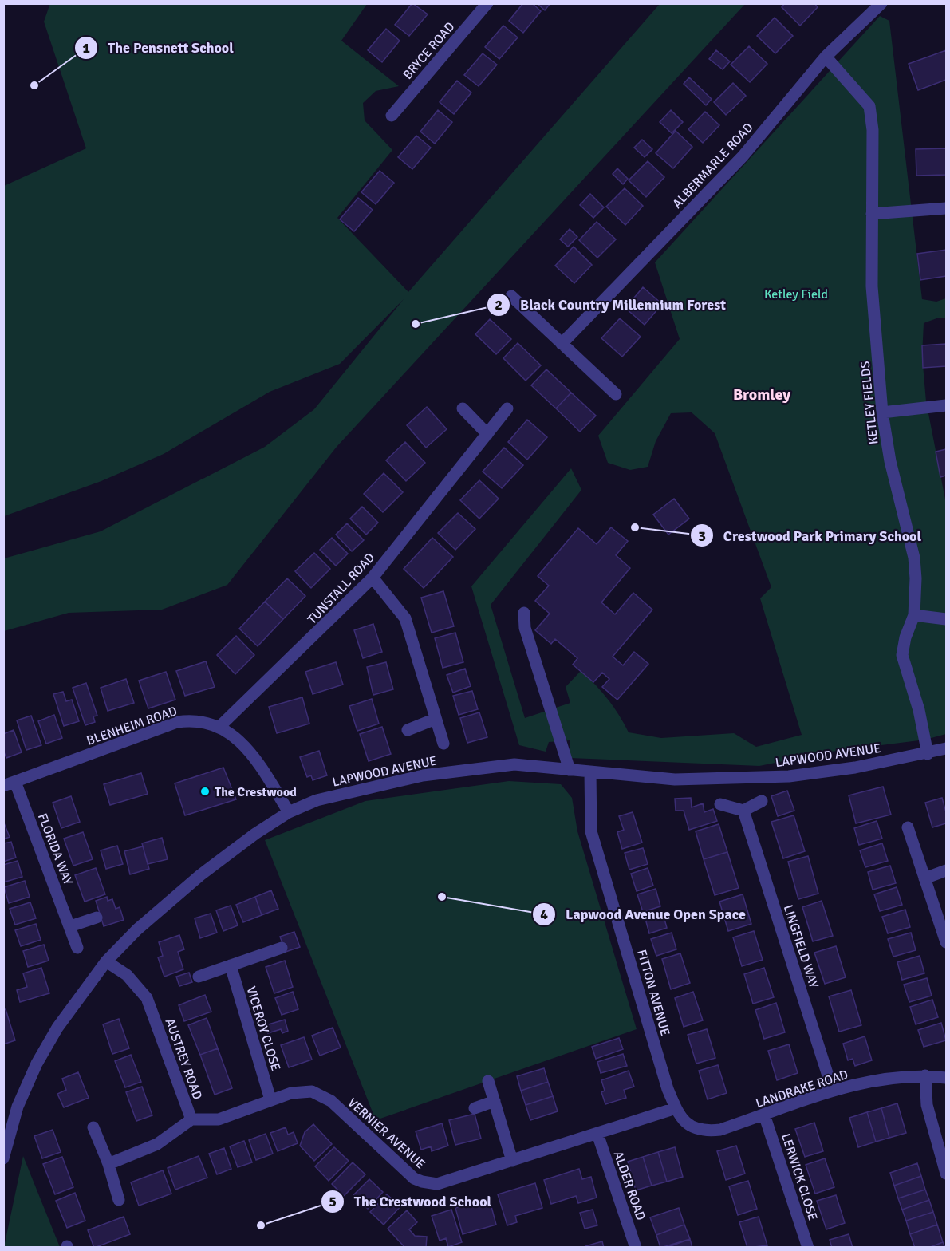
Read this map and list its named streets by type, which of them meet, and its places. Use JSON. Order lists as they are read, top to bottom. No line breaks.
{"streets":{"street":["BRYCE ROAD","ALBERMARLE ROAD","KETLEY FIELDS","TUNSTALL ROAD","BLENHEIM ROAD","LAPWOOD AVENUE","FLORIDA WAY","LINGFIELD WAY","FITTON AVENUE","VICEROY CLOSE","AUSTREY ROAD","LANDRAKE ROAD","VERNIER AVENUE","LERWICK CLOSE","ALDER ROAD"]},"crossings":[["ALBERMARLE ROAD","KETLEY FIELDS"],["KETLEY FIELDS","LAPWOOD AVENUE"],["TUNSTALL ROAD","BLENHEIM ROAD"],["BLENHEIM ROAD","LAPWOOD AVENUE"],["BLENHEIM ROAD","FLORIDA WAY"],["LAPWOOD AVENUE","FITTON AVENUE"],["LAPWOOD AVENUE","AUSTREY ROAD"],["LINGFIELD WAY","LANDRAKE ROAD"],["FITTON AVENUE","LANDRAKE ROAD"],["FITTON AVENUE","VERNIER AVENUE"],["VICEROY CLOSE","VERNIER AVENUE"],["AUSTREY ROAD","VERNIER AVENUE"],["LANDRAKE ROAD","VERNIER AVENUE"],["LANDRAKE ROAD","LERWICK CLOSE"],["VERNIER AVENUE","ALDER ROAD"]],"districts":["Bromley"],"parks":["Ketley Field"],"places":["The Pensnett School","Black Country Millennium Forest","Crestwood Park Primary School","The Crestwood","Lapwood Avenue Open Space","The Crestwood School"]}
